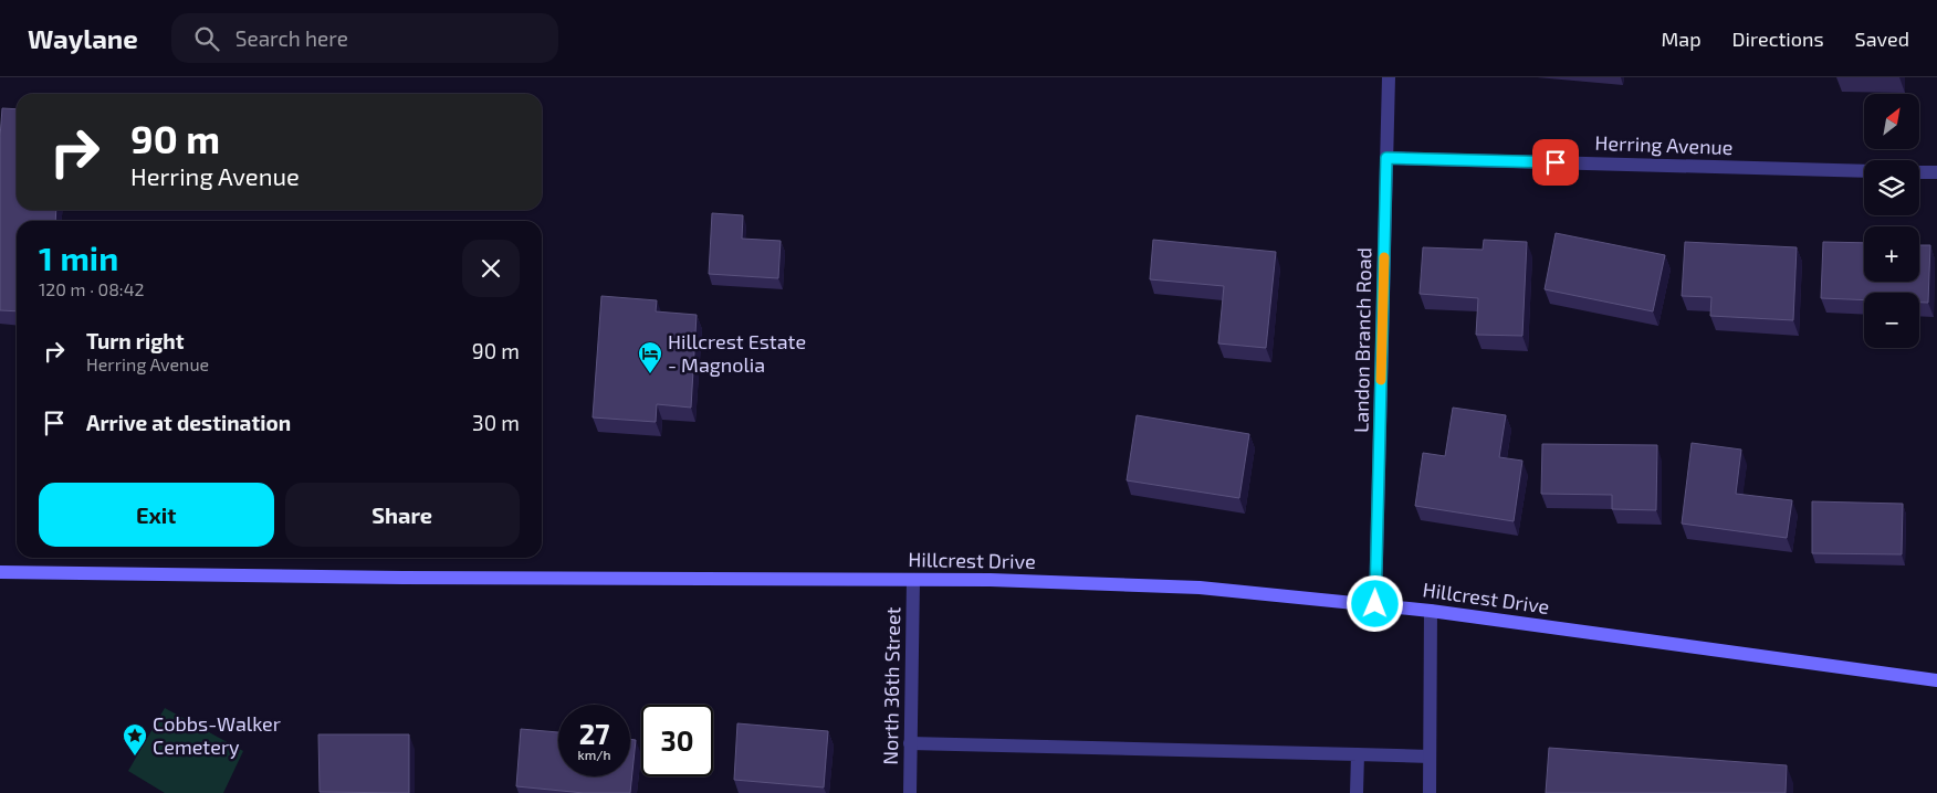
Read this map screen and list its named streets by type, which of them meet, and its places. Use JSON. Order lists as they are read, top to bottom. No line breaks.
{"streets":{"main road":["Hillcrest Drive"],"street":["Herring Avenue","Landon Branch Road","North 36th Street"]},"crossings":[["Herring Avenue","Landon Branch Road"],["Landon Branch Road","Hillcrest Drive"],["Hillcrest Drive","North 36th Street"]],"places":{"hotel":["Hillcrest Estate - Magnolia"],"place":["Cobbs-Walker Cemetery"]},"north":"top right","page":{"header":"Waylane","search":"Search here","nav":["Map","Directions","Saved"],"map_buttons":["+","−"],"turn":["90 m","Herring Avenue"],"heading":["1 min","120 m · 08:42"],"list":[{"name":"Turn right","note":"Herring Avenue","value":"90 m"},{"name":"Arrive at destination","value":"30 m"}],"buttons":["Exit","Share"],"speed":"27 km/h","limit":"30"}}
